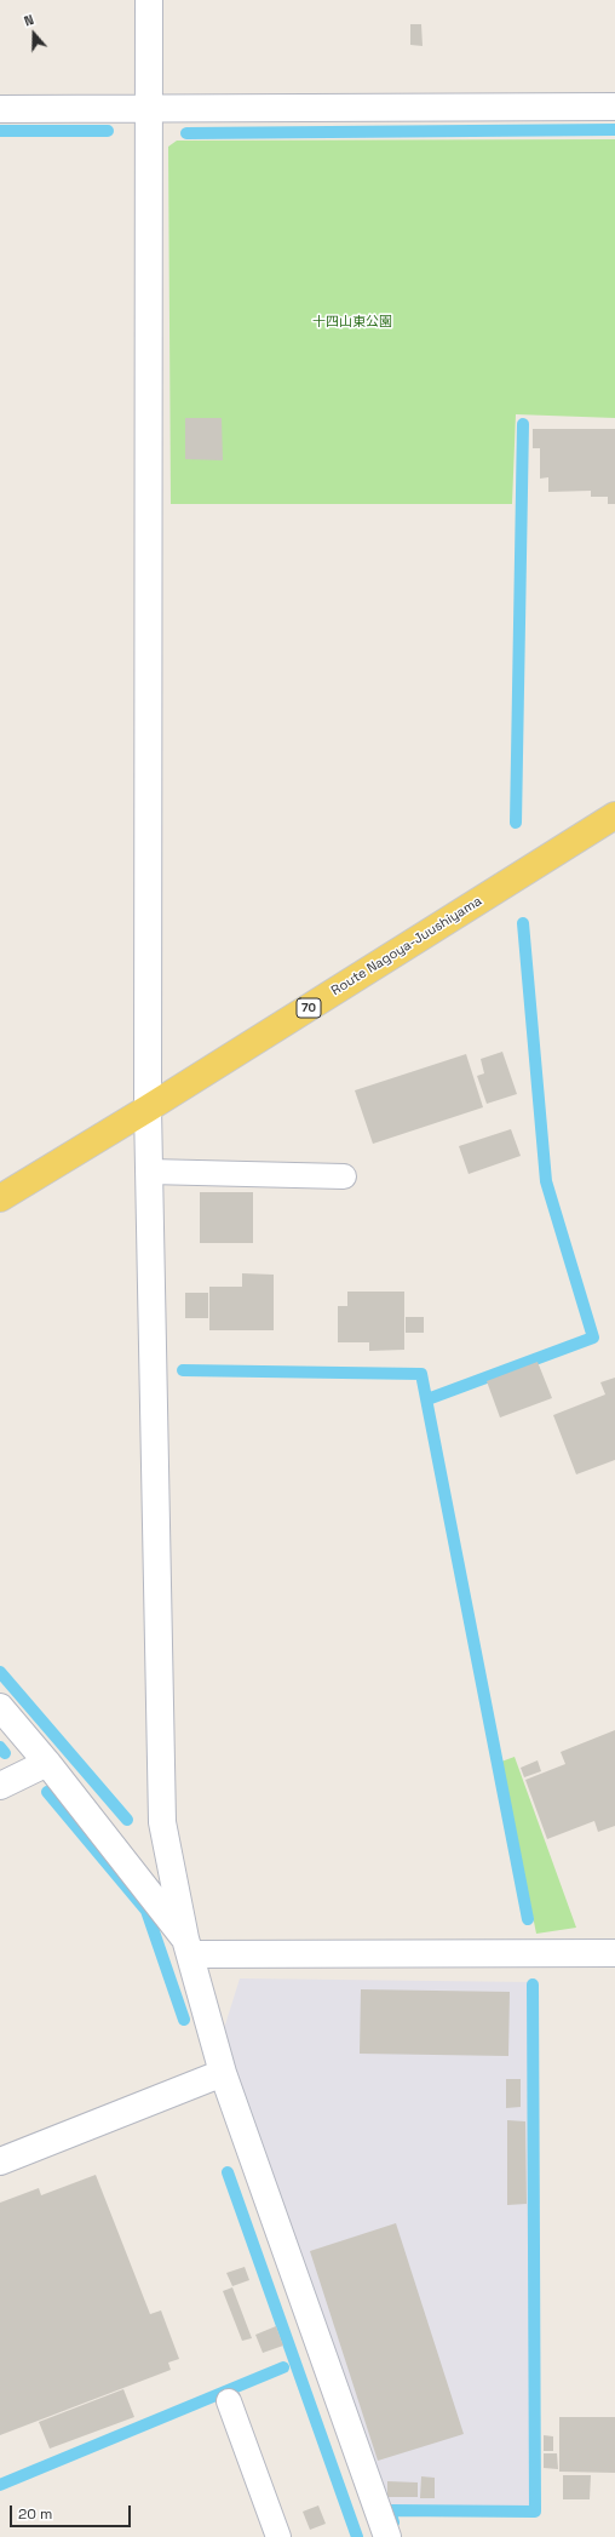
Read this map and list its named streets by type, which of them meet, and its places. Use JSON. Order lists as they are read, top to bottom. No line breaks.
{"streets":{"main road":["Route Nagoya-Juushiyama","70"]},"parks":["十四山東公園"],"scale_bar":"20 m","north":"top"}
